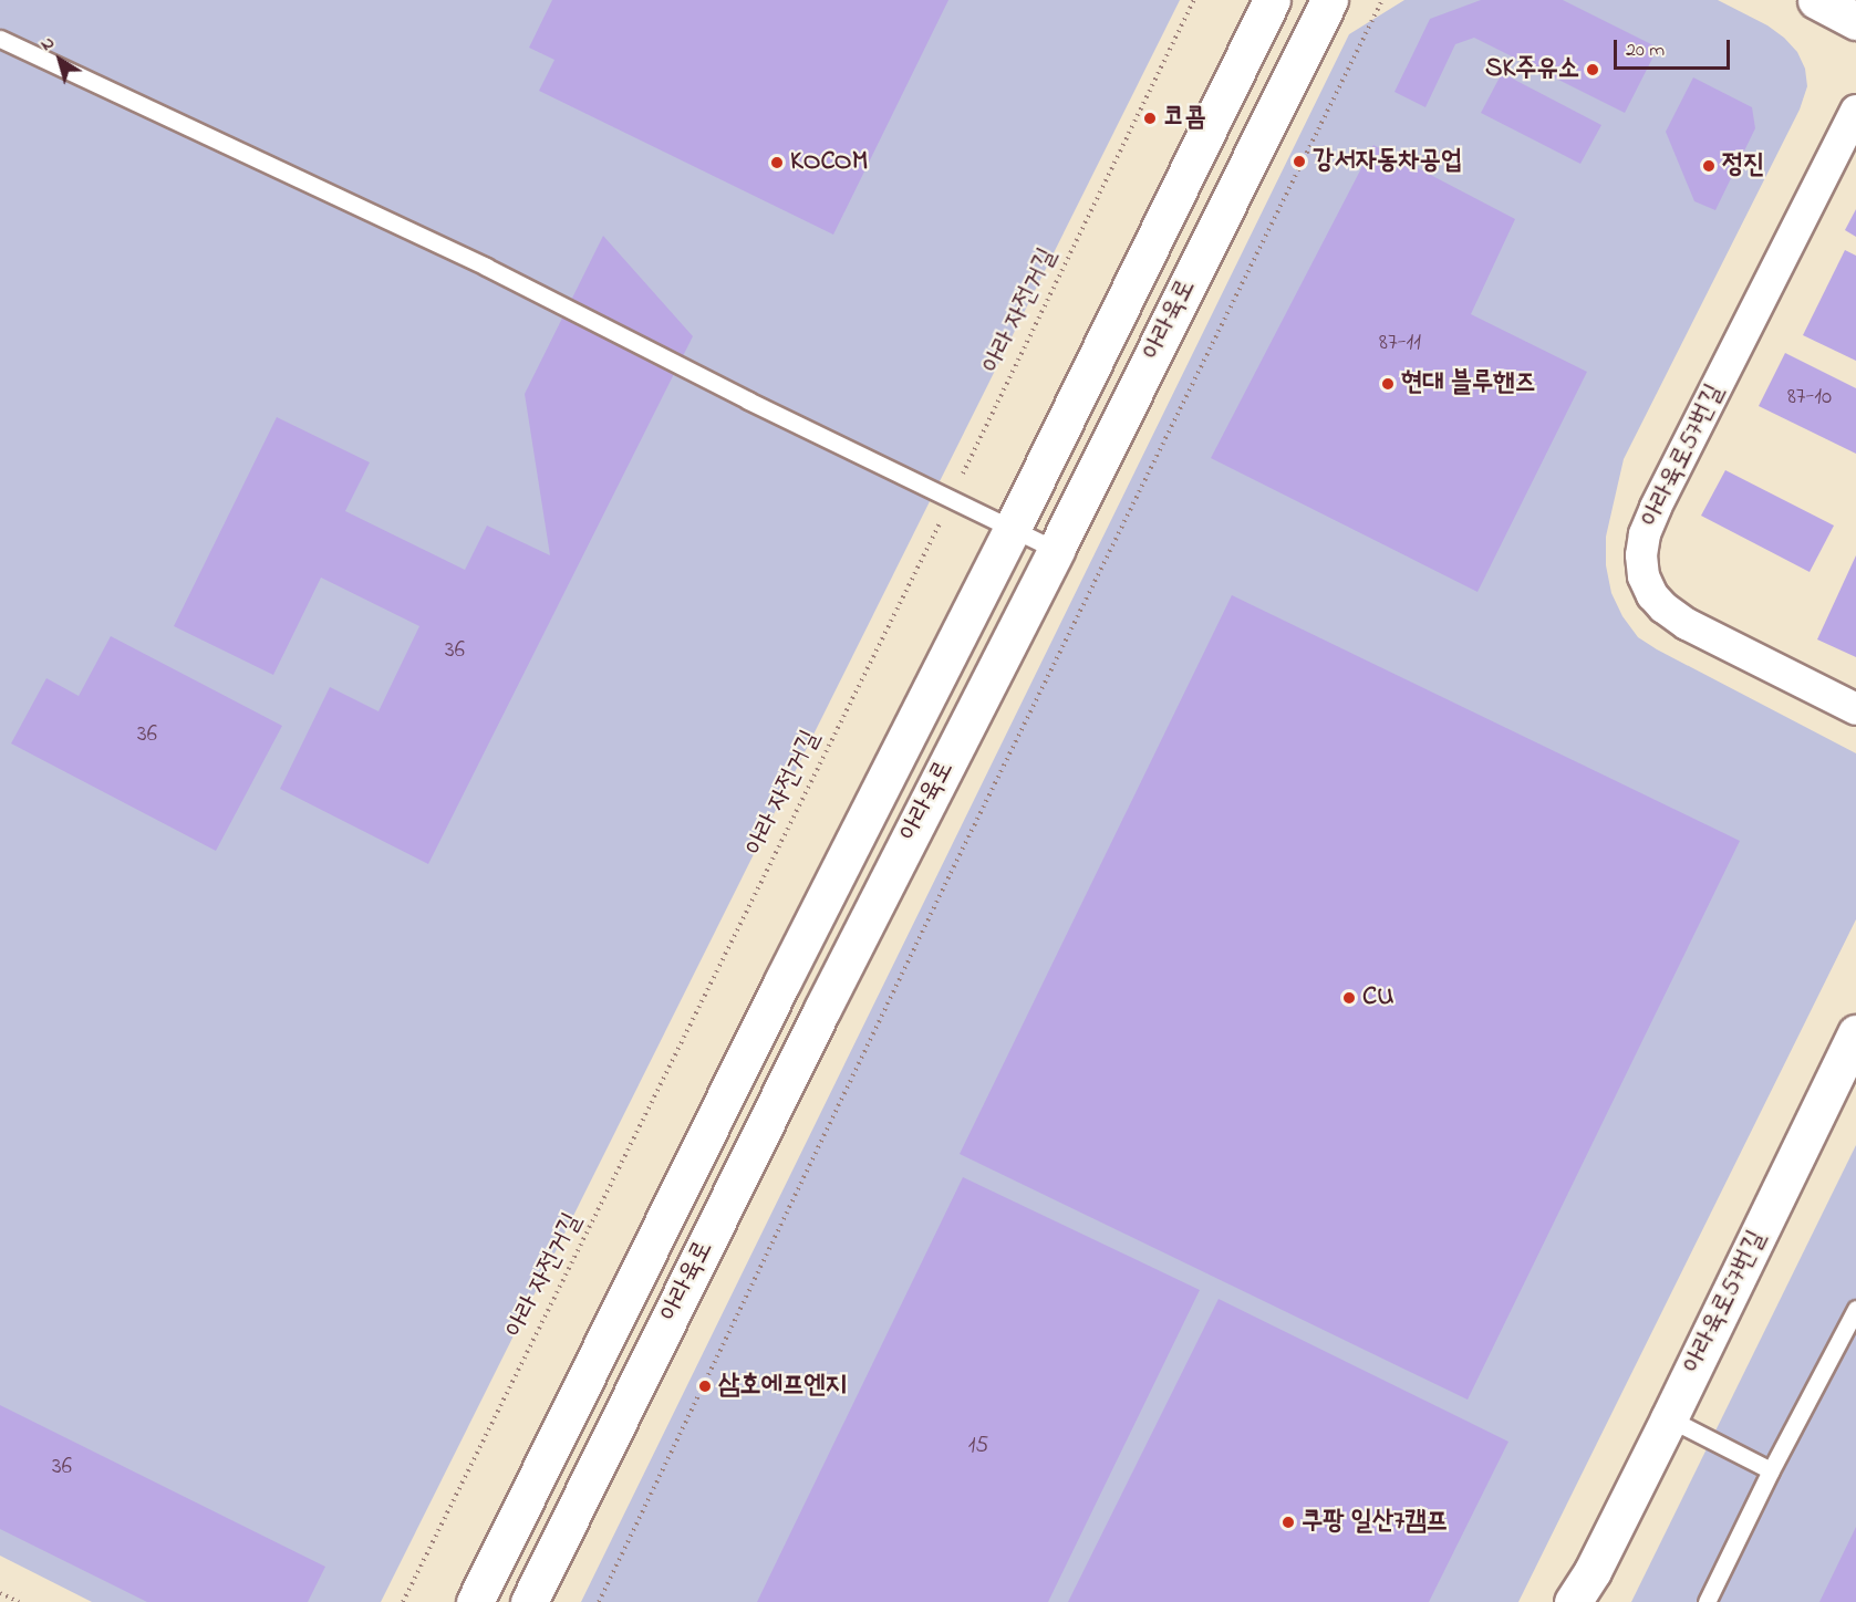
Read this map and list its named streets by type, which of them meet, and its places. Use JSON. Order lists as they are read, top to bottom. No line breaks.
{"streets":{"street":["아라육로","아라육로57번길"],"path":["아라 자전거길"]},"places":["SK주유소","코콤","강서자동차공업","KOCOM","정진","현대 블루핸즈","CU","삼호에프엔지","쿠팡 일산7캠프"],"house_numbers":["87-11","87-10","36","36","15","36"],"scale_bar":"20 m","north":"top left"}
